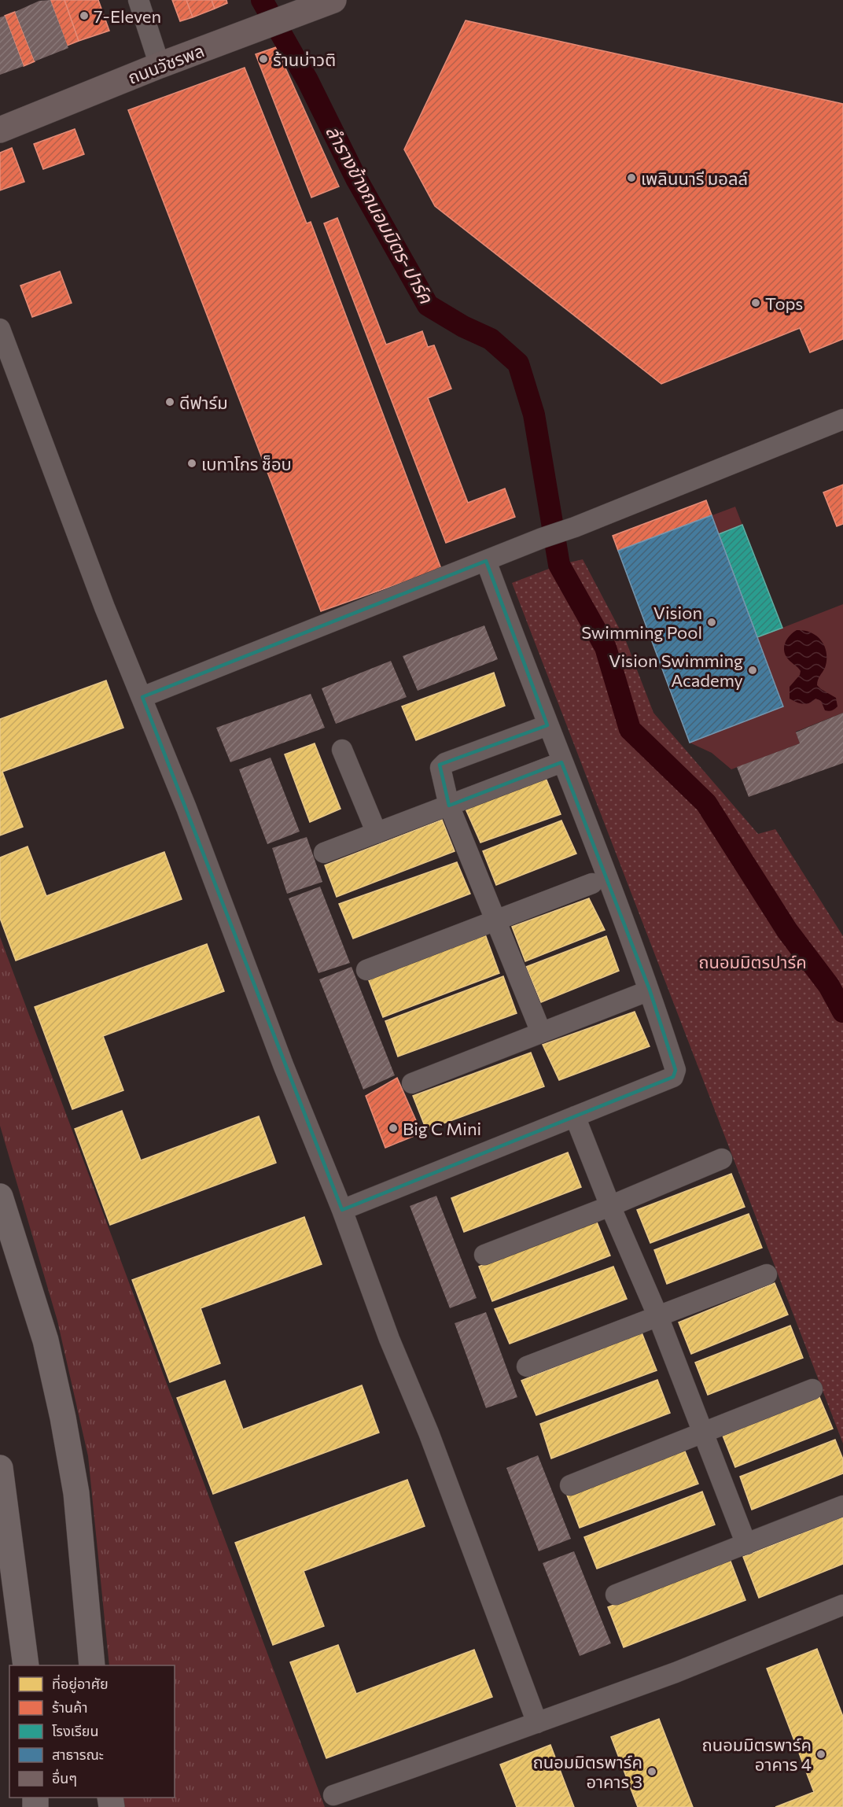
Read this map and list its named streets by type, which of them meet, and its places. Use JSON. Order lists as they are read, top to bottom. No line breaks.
{"streets":{"main road":["ถนนวัชรพล"]},"water":["ลำรางข้างถนอมมิตร-ปาร์ค"],"parks":["ถนอมมิตรปาร์ค"],"places":["7-Eleven","ร้านบ่าวติ","เพลินนารี มอลล์","Tops","ดีฟาร์ม","เบทาโกร ช็อบ","Vision Swimming Pool","Vision Swimming Academy","Big C Mini","ถนอมมิตรพาร์ค อาคาร 4","ถนอมมิตรพาร์ค อาคาร 3"],"legend":["ที่อยู่อาศัย","ร้านค้า","โรงเรียน","สาธารณะ","อื่นๆ"]}
